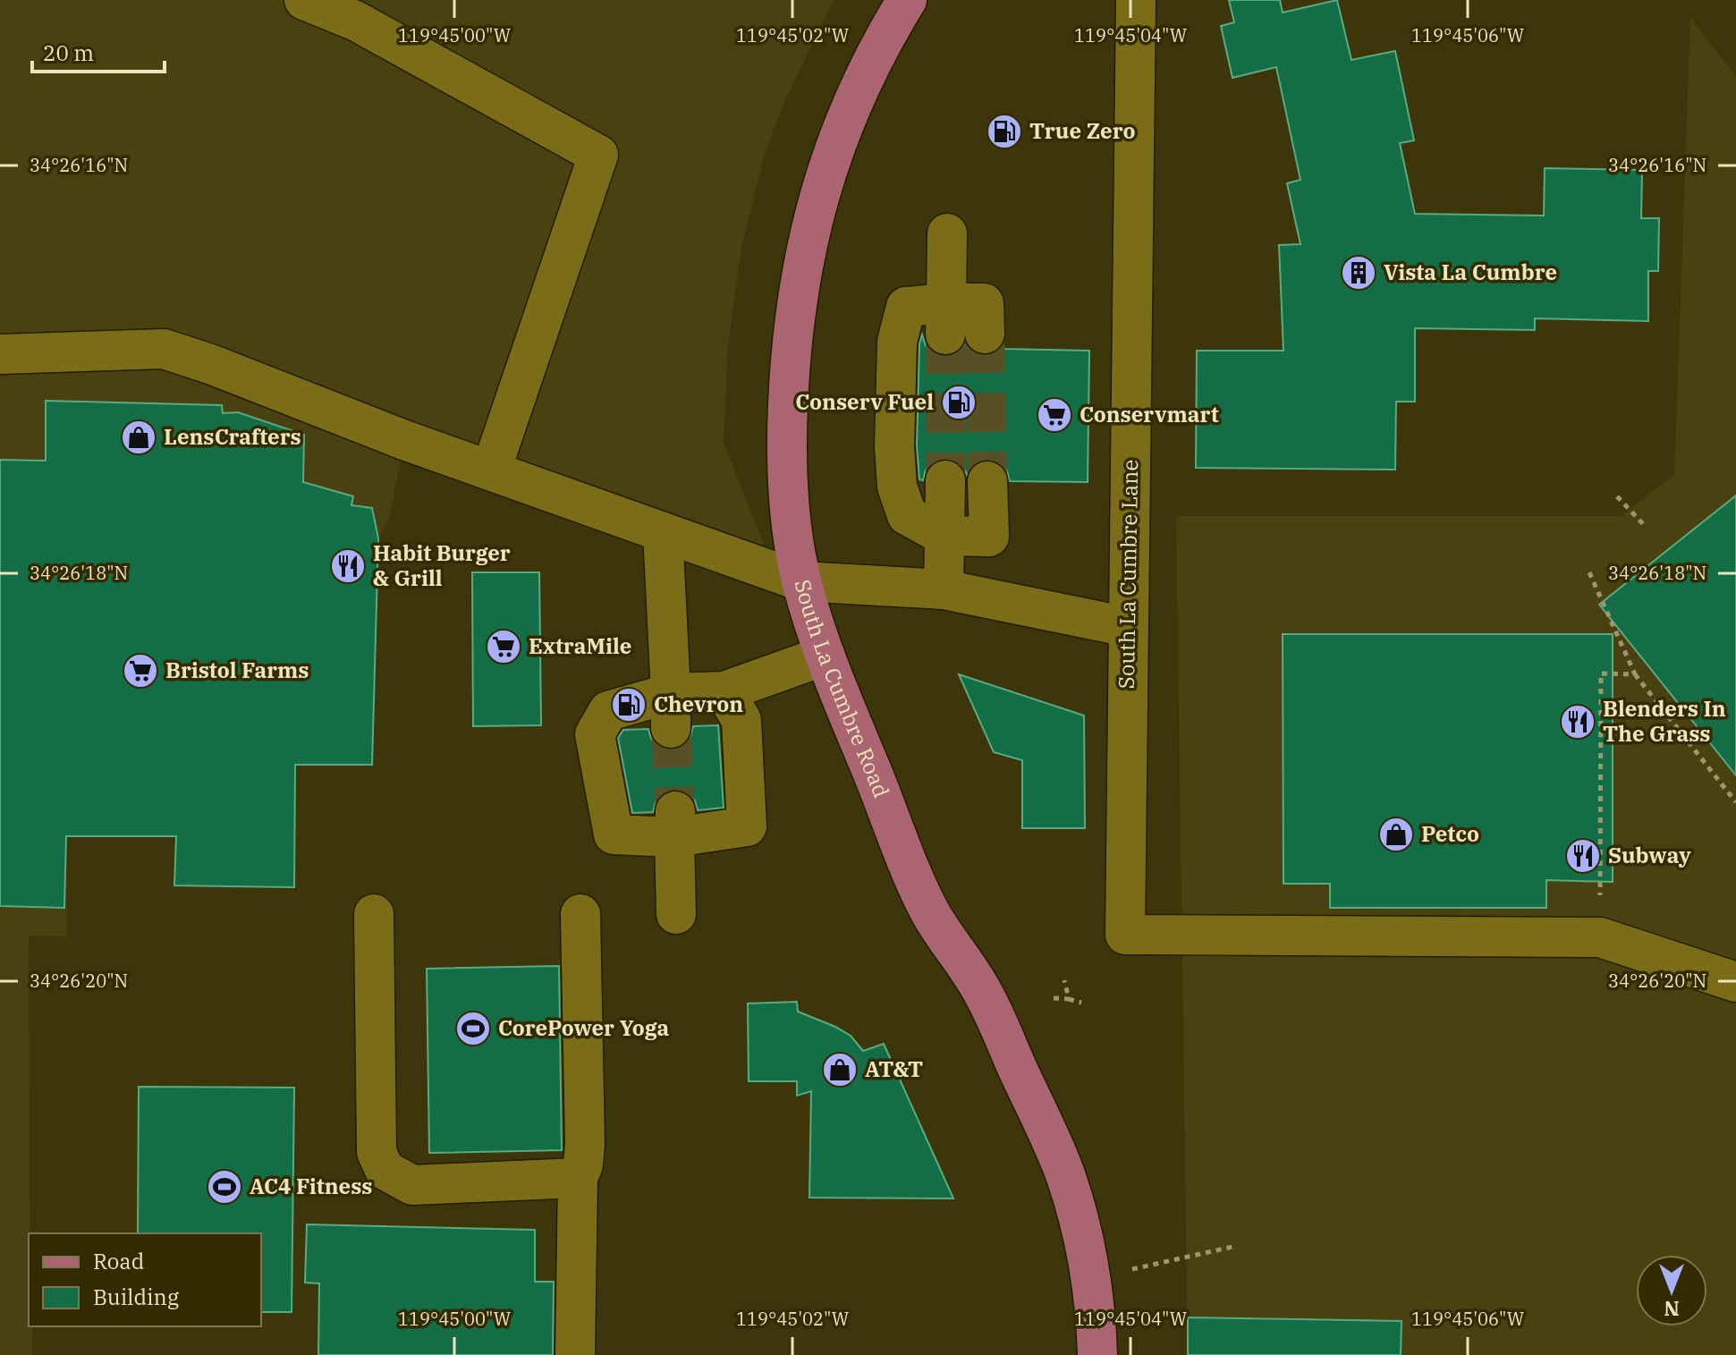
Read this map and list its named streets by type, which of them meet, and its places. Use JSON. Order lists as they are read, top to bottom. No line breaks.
{"streets":{"main road":["South La Cumbre Road"],"lane":["South La Cumbre Lane"]},"places":{"fuel station":["True Zero","Conserv Fuel","Chevron"],"building":["Vista La Cumbre"],"supermarket":["Conservmart","ExtraMile","Bristol Farms"],"shop":["LensCrafters","Petco","AT&T"],"restaurant":["Habit Burger & Grill","Blenders In The Grass","Subway"],"sports":["CorePower Yoga","AC4 Fitness"]},"legend":["Road","Building"],"scale_bar":"20 m","north":"bottom","coordinates":["119°45'00\"W","119°45'02\"W","119°45'04\"W","119°45'06\"W","34°26'16\"N","34°26'18\"N","34°26'20\"N"]}
